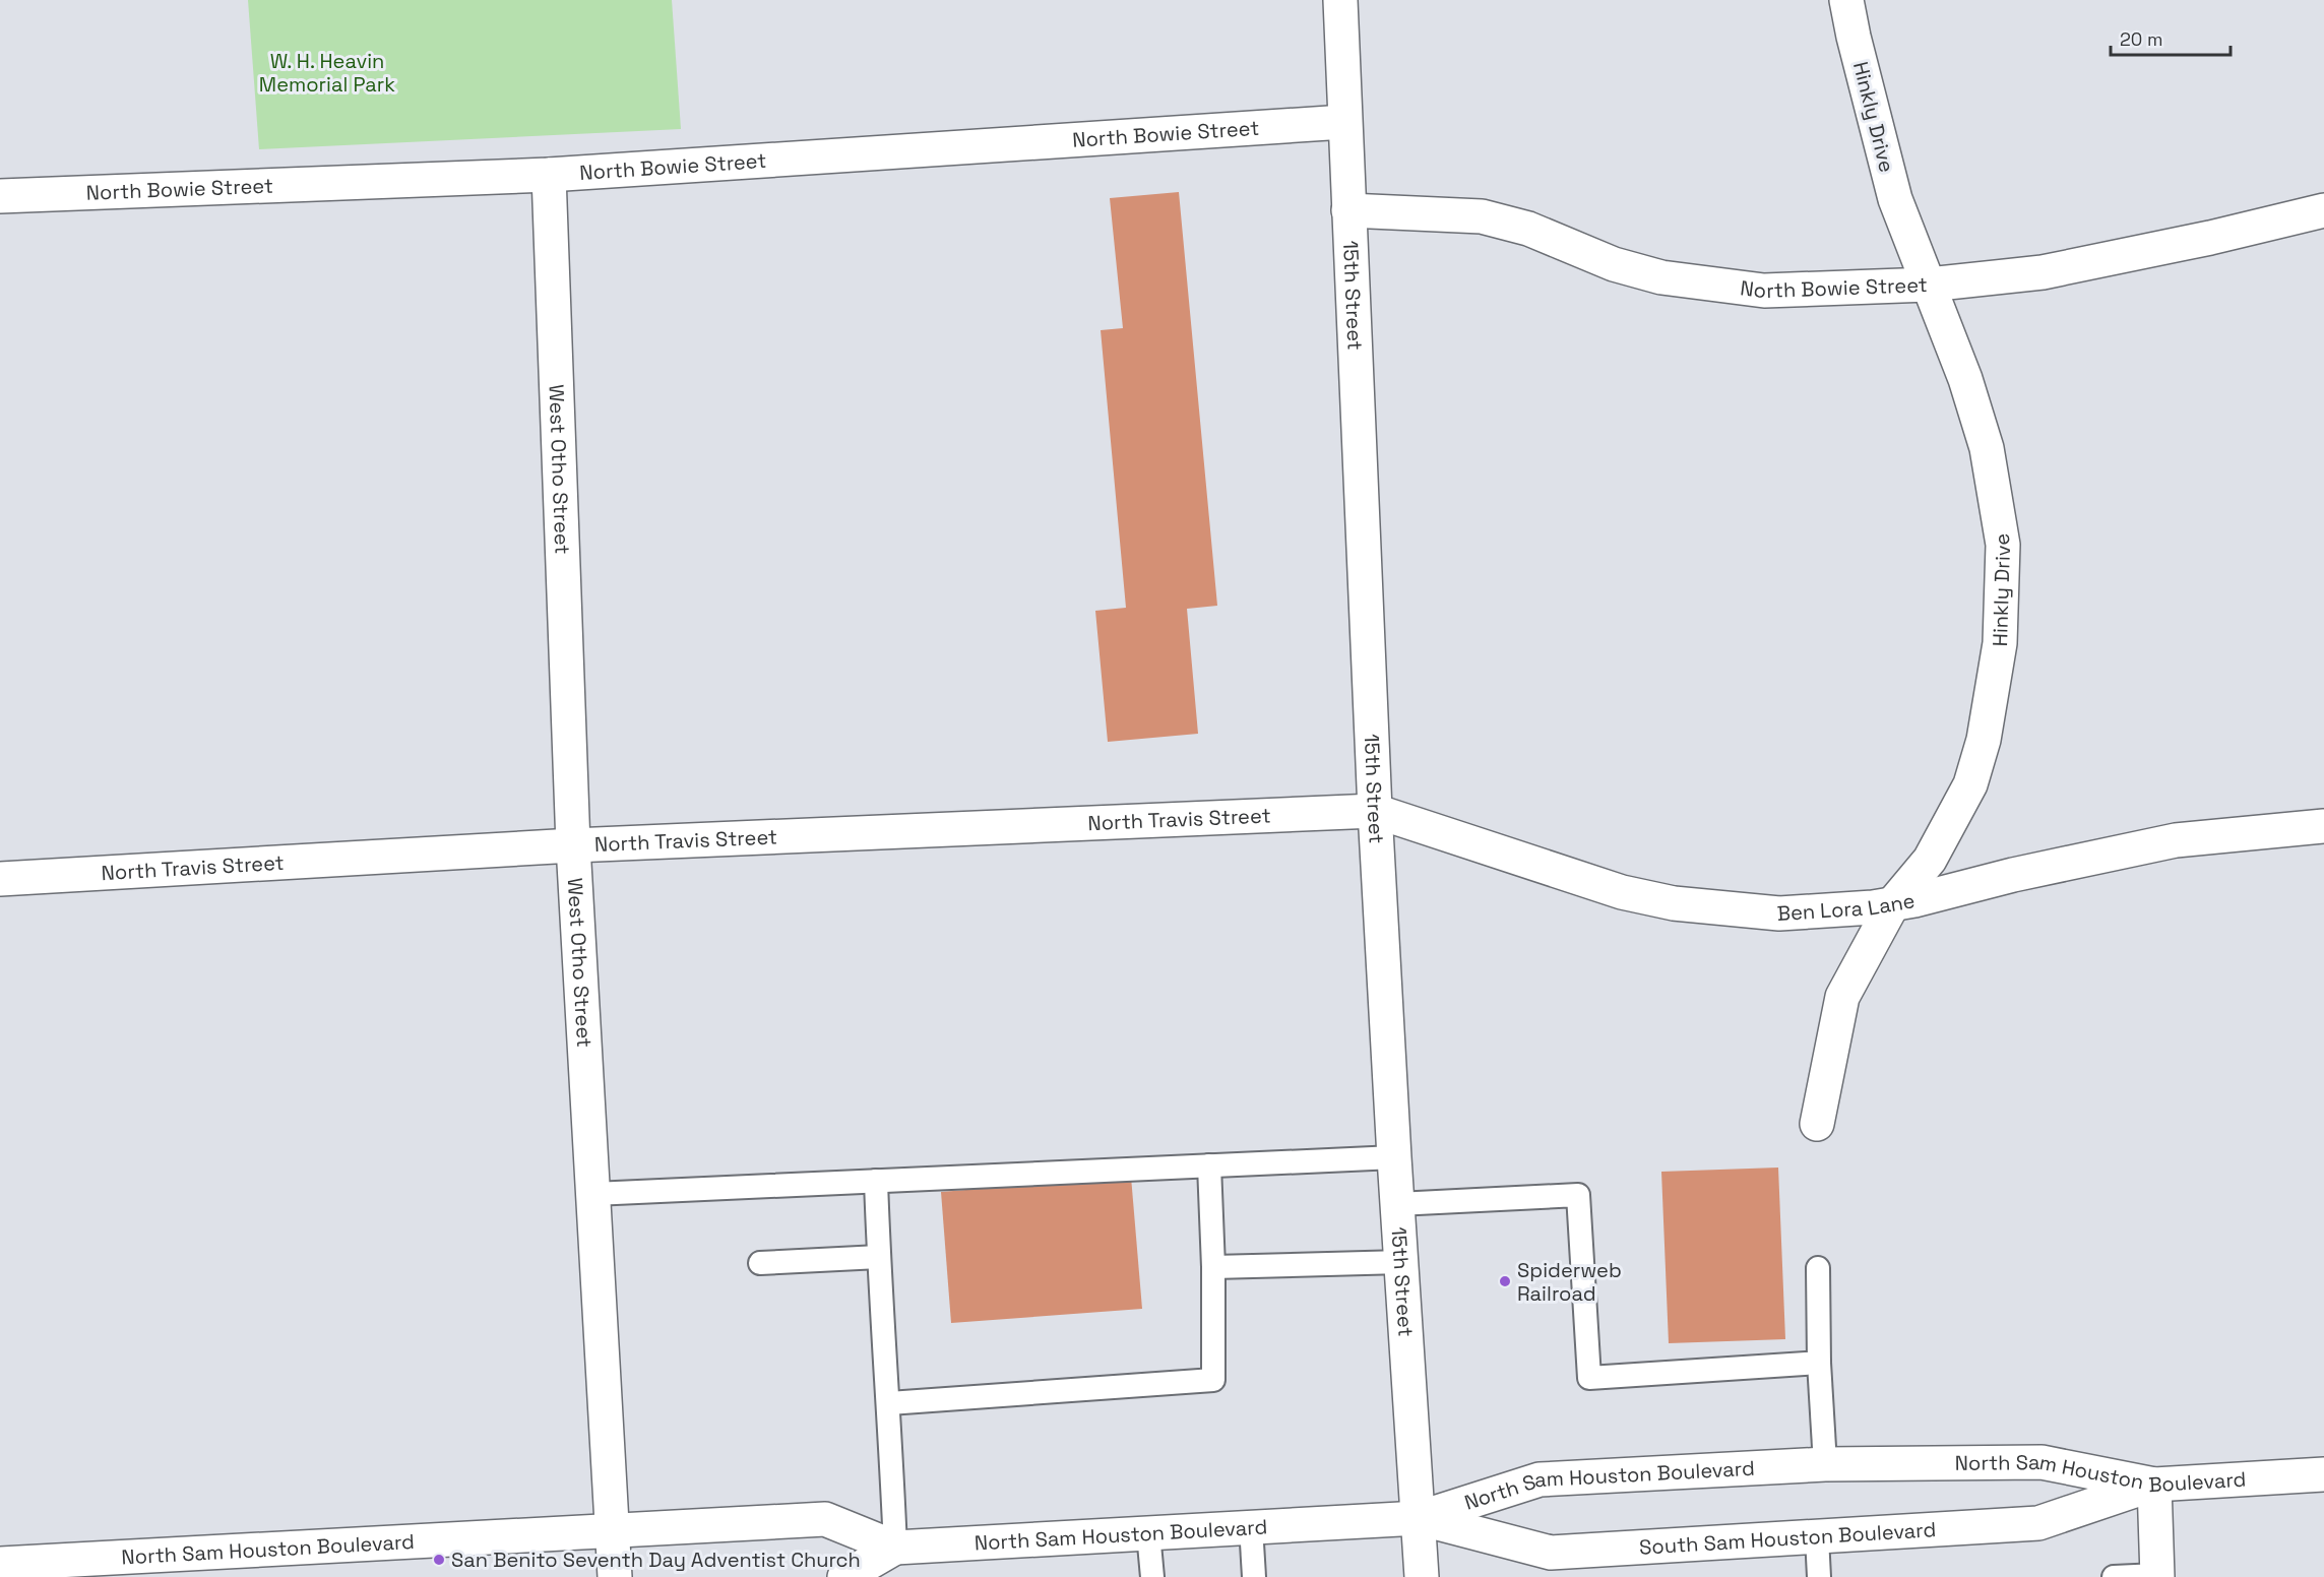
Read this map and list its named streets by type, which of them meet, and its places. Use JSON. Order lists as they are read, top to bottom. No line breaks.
{"streets":{"street":["Hinkly Drive","North Bowie Street","15th Street","West Otho Street","North Travis Street","Ben Lora Lane","North Sam Houston Boulevard","South Sam Houston Boulevard"]},"crossings":[["Hinkly Drive","North Bowie Street"],["Hinkly Drive","Ben Lora Lane"],["North Bowie Street","15th Street"],["North Bowie Street","West Otho Street"],["15th Street","North Travis Street"],["15th Street","Ben Lora Lane"],["15th Street","North Sam Houston Boulevard"],["15th Street","South Sam Houston Boulevard"],["West Otho Street","North Travis Street"],["West Otho Street","North Sam Houston Boulevard"],["North Travis Street","Ben Lora Lane"],["North Sam Houston Boulevard","South Sam Houston Boulevard"]],"parks":["W. H. Heavin Memorial Park"],"places":["Spiderweb Railroad","San Benito Seventh Day Adventist Church"],"scale_bar":"20 m"}
